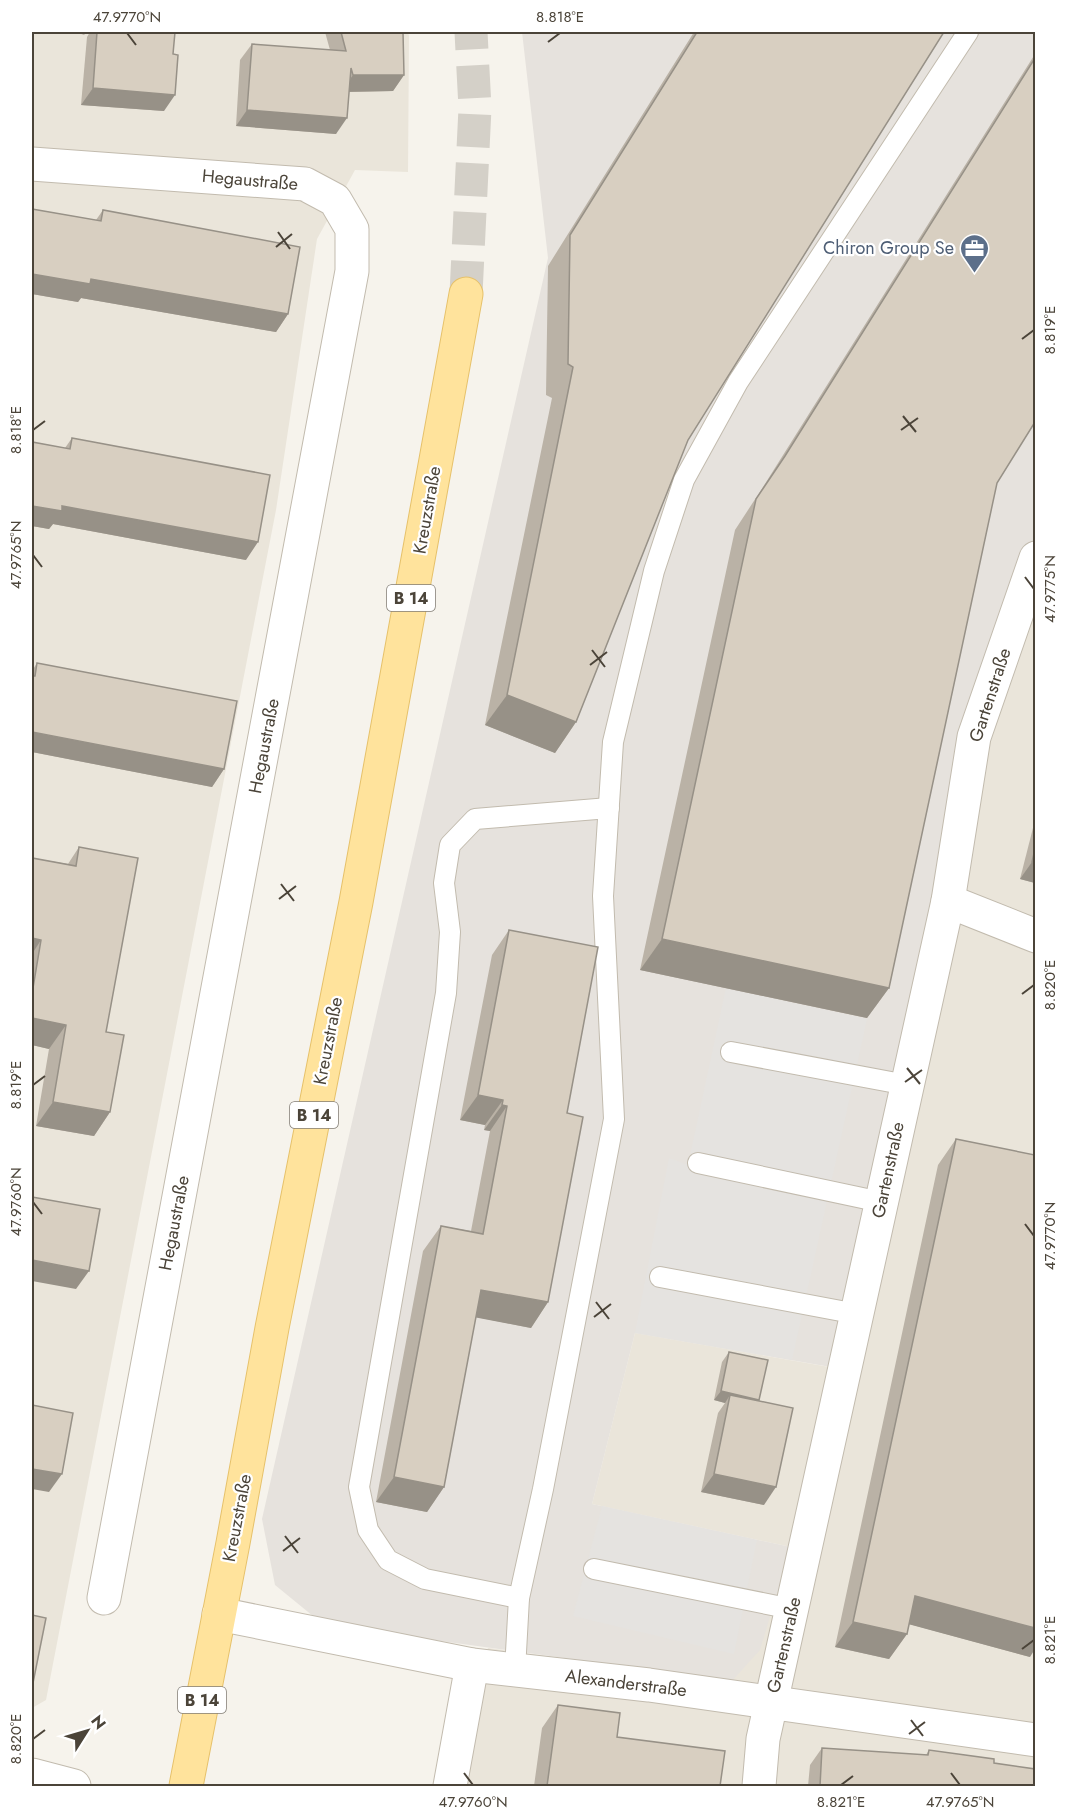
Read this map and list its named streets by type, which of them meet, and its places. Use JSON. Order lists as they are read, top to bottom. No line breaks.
{"streets":{"main road":["Kreuzstraße","B 14"],"street":["Hegaustraße","Gartenstraße","Alexanderstraße"]},"crossings":[["Kreuzstraße","Alexanderstraße"],["Gartenstraße","Alexanderstraße"]],"places":{"office":["Chiron Group Se"]},"north":"top right","coordinates":["47.9770°N","8.818°E","8.819°E","47.9765°N","47.9775°N","8.820°E","47.9760°N","8.821°E"]}
